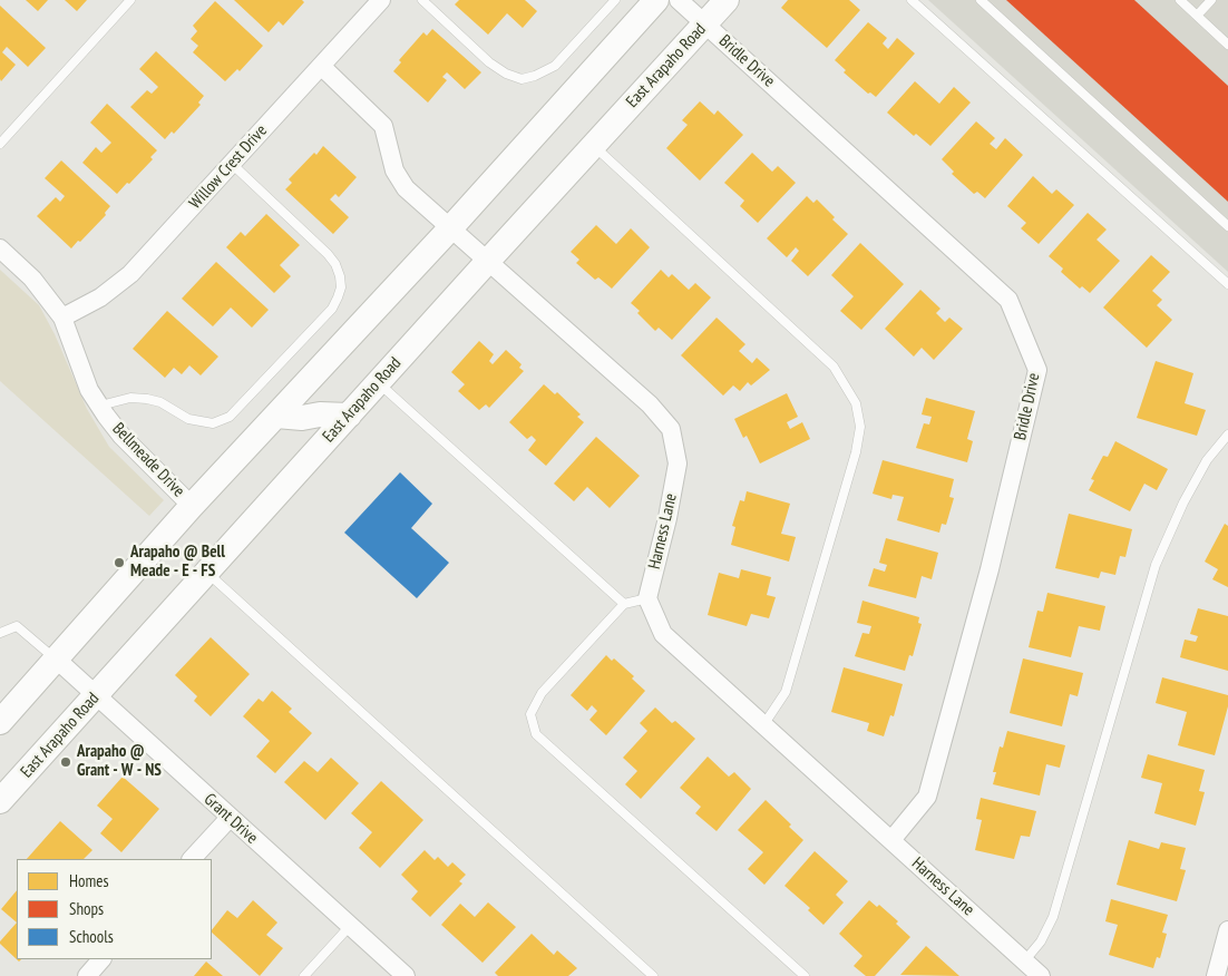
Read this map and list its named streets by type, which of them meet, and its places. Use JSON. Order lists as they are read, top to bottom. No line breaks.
{"streets":{"main road":["East Arapaho Road"],"street":["Bridle Drive","Willow Crest Drive","Bellmeade Drive","Harness Lane","Grant Drive"]},"crossings":[["Bridle Drive","East Arapaho Road"],["Bridle Drive","Harness Lane"],["East Arapaho Road","Harness Lane"],["East Arapaho Road","Grant Drive"],["Willow Crest Drive","Bellmeade Drive"],["Willow Crest Drive","Harness Lane"]],"places":["Arapaho @ Bell Meade - E - FS","Arapaho @ Grant - W - NS"],"legend":["Homes","Shops","Schools"]}
